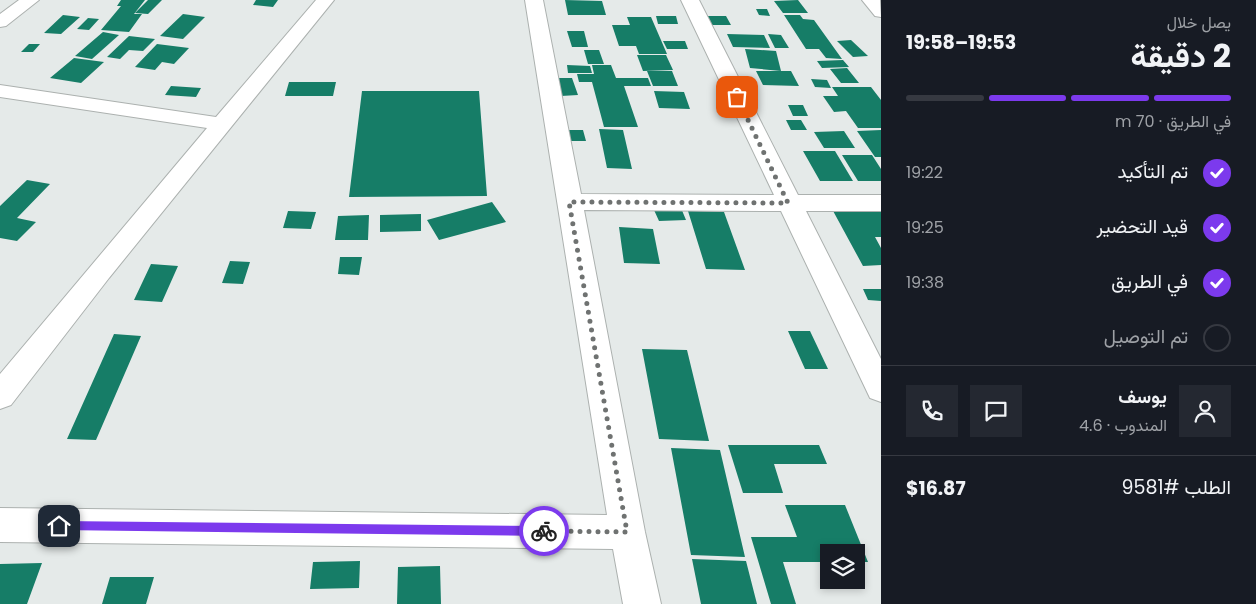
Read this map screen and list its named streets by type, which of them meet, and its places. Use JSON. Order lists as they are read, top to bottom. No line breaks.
{"page":{"heading":["2 دقيقة","يصل خلال","19:53–19:58"],"panel":["يوسف","المندوب · 4.6","الطلب #9581","$16.87"],"bar":"في الطريق · 70 m","list":[["تم التأكيد","19:22"],["قيد التحضير","19:25"],["في الطريق","19:38"],"تم التوصيل"]}}
